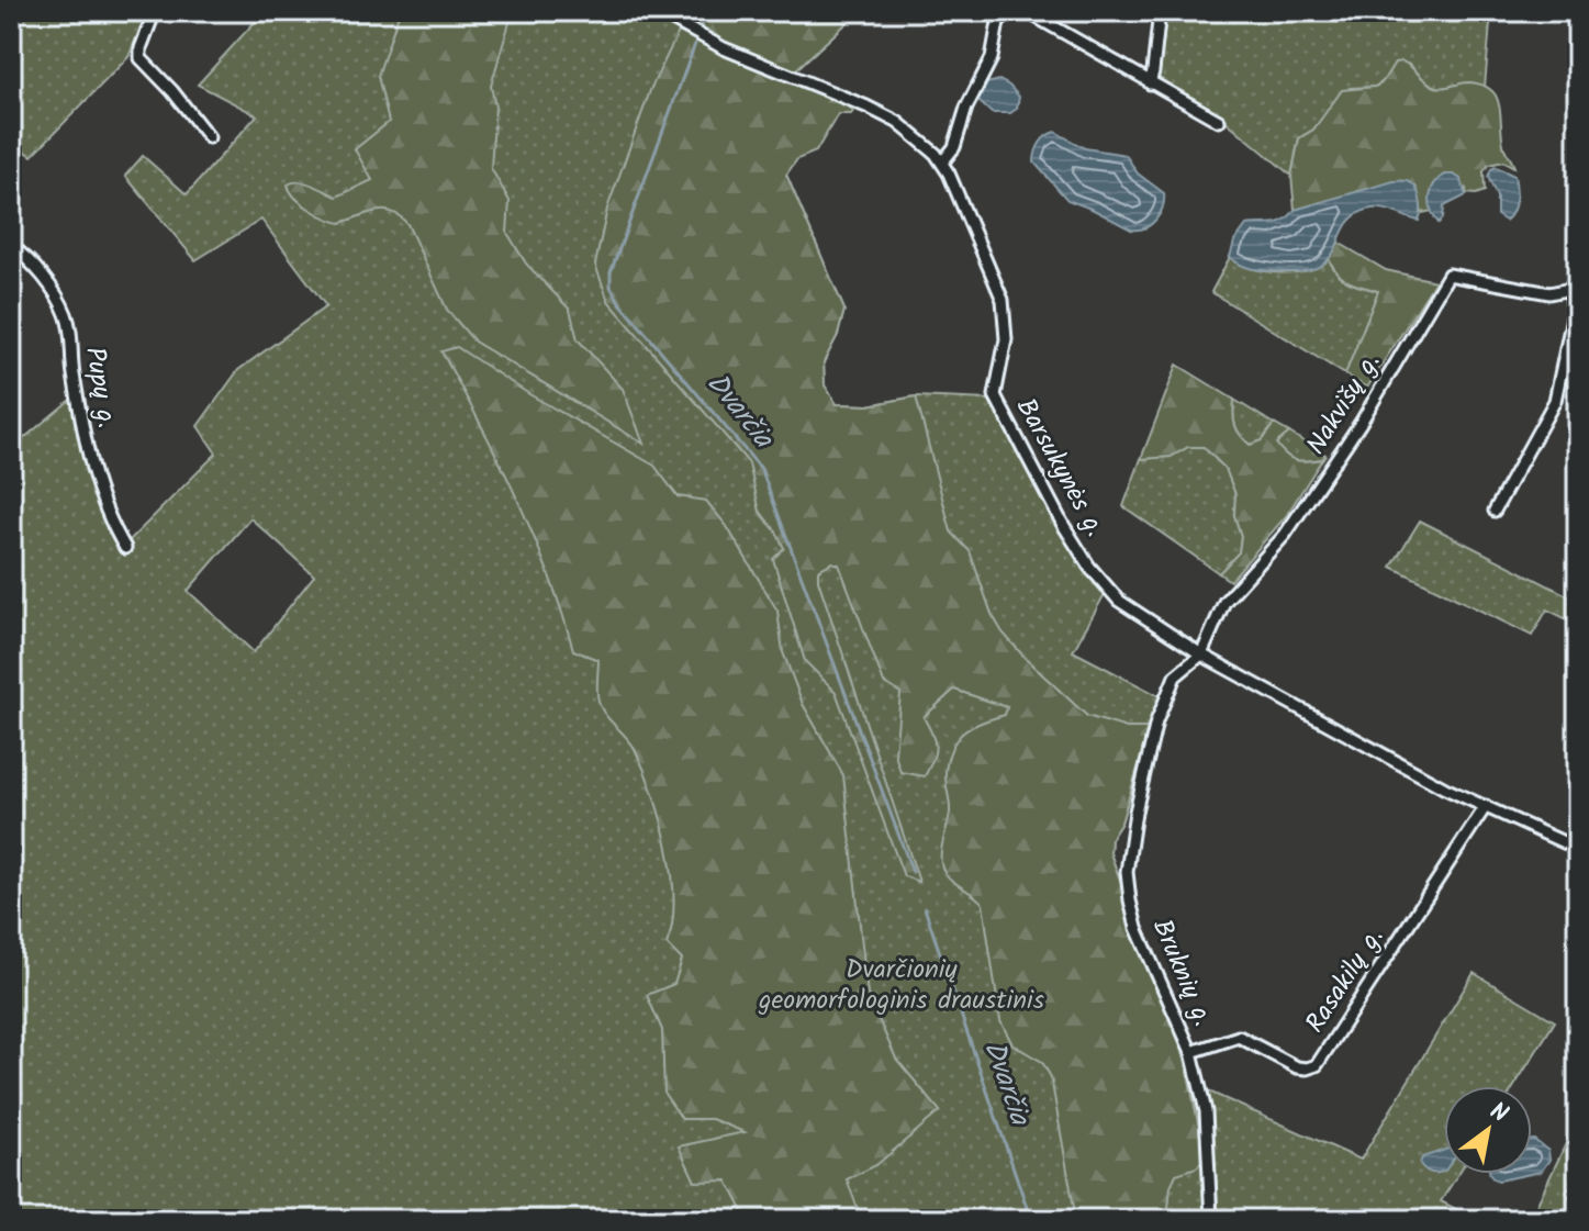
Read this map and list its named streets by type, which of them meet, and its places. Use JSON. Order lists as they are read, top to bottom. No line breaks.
{"streets":{"street":["Pupų g.","Nakvišų g.","Barsukynės g.","Bruknių g.","Rasakilų g."]},"crossings":[["Nakvišų g.","Barsukynės g."],["Nakvišų g.","Bruknių g."],["Barsukynės g.","Bruknių g."],["Barsukynės g.","Rasakilų g."],["Bruknių g.","Rasakilų g."]],"water":["Dvarčia"],"parks":["Dvarčionių geomorfologinis draustinis"],"north":"top right"}
